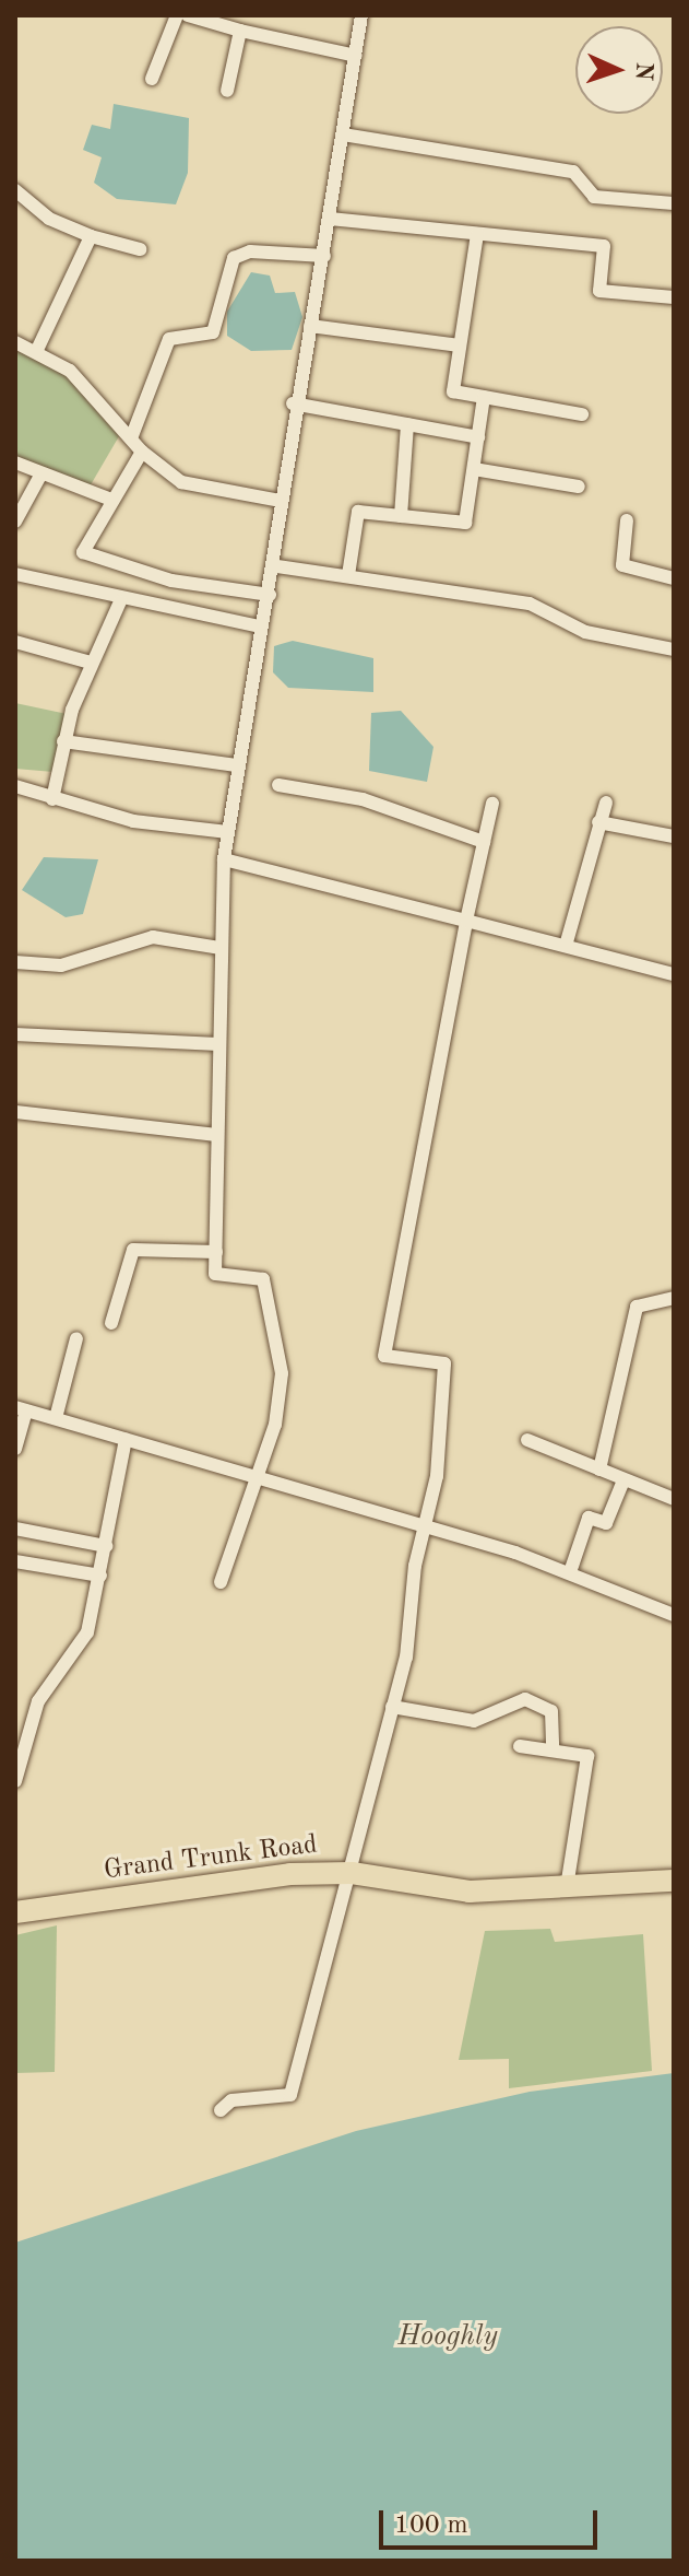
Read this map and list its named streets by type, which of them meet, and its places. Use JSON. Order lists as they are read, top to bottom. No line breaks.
{"streets":{"main road":["Grand Trunk Road"]},"water":["Hooghly"],"scale_bar":"100 m","north":"right"}
